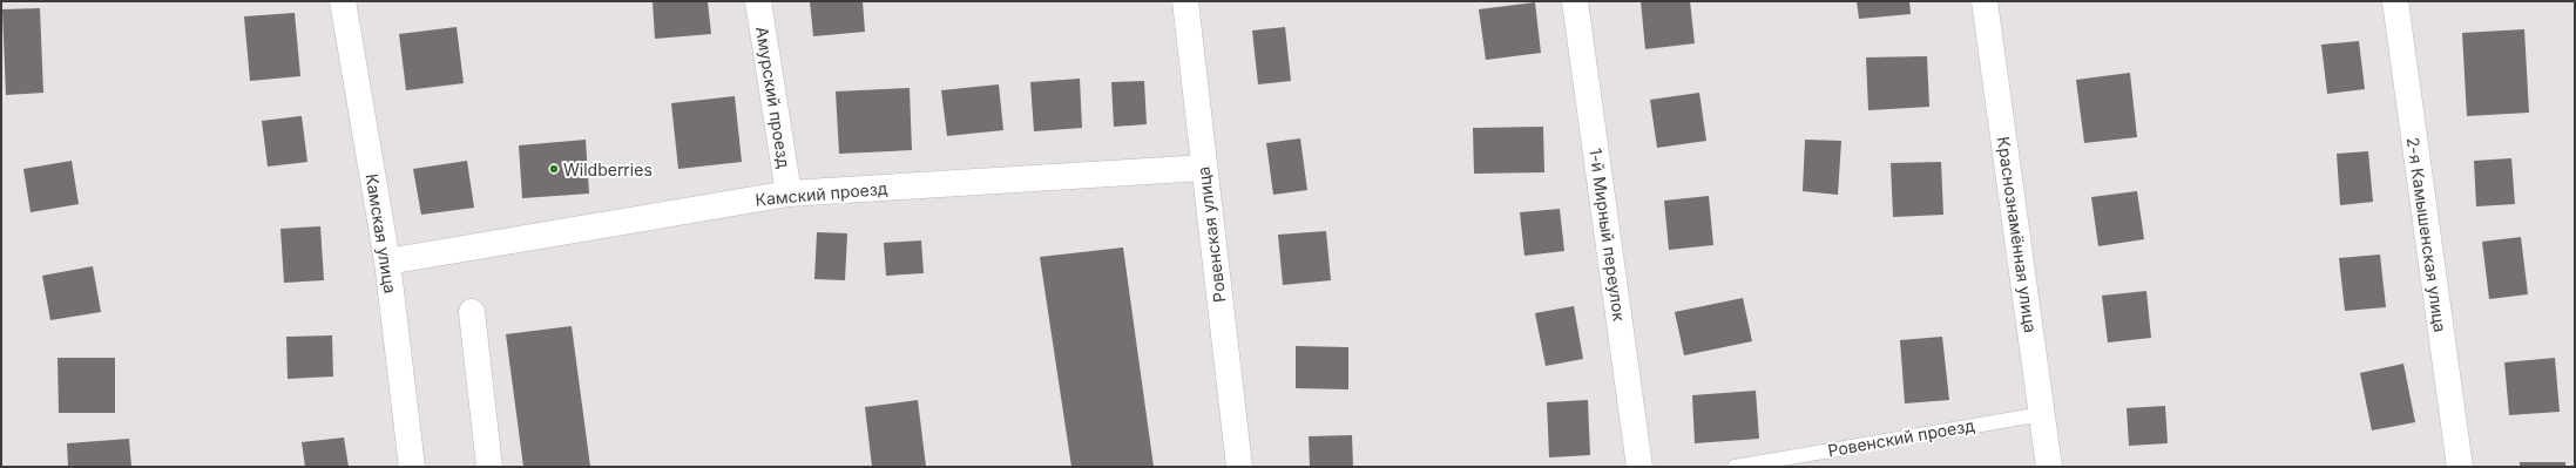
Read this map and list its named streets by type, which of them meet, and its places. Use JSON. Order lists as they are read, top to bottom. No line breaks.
{"streets":{"street":["Амурский проезд","Камский проезд","Камская улица","Ровенская улица","1-й Мирный переулок","Краснознамённая улица","2-я Камышенская улица"],"lane":["Ровенский проезд"]},"crossings":[["Амурский проезд","Камский проезд"],["Камский проезд","Камская улица"],["Камский проезд","Ровенская улица"],["Краснознамённая улица","Ровенский проезд"]],"places":["Wildberries"]}
